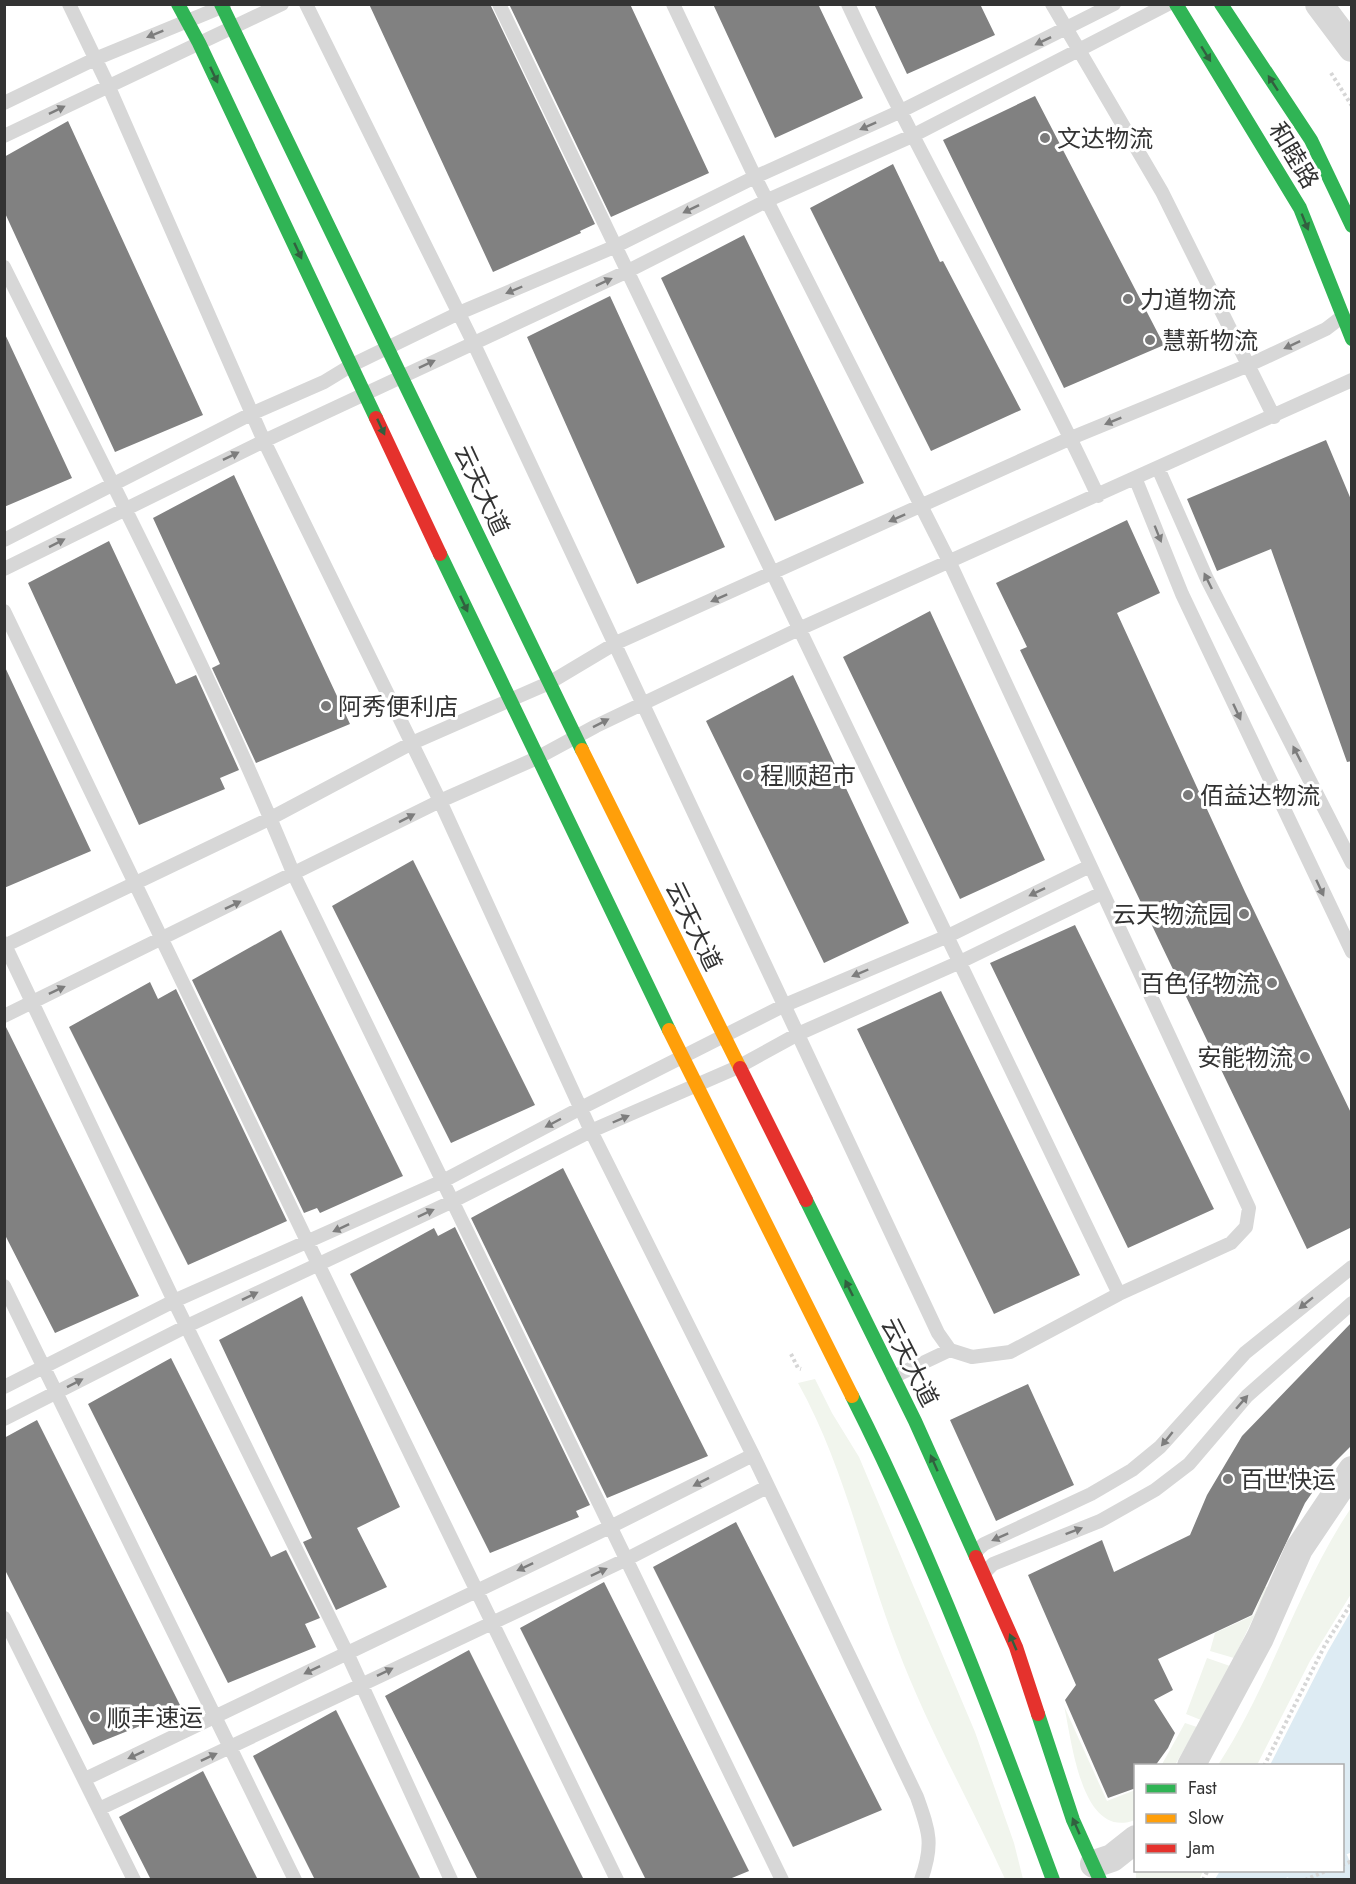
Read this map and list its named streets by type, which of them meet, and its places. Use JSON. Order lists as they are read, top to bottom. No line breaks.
{"streets":{"main road":["和睦路","云天大道"]},"places":["文达物流","力道物流","慧新物流","阿秀便利店","程顺超市","佰益达物流","云天物流园","百色仔物流","安能物流","百世快运","顺丰速运"],"legend":["Fast","Slow","Jam"]}
